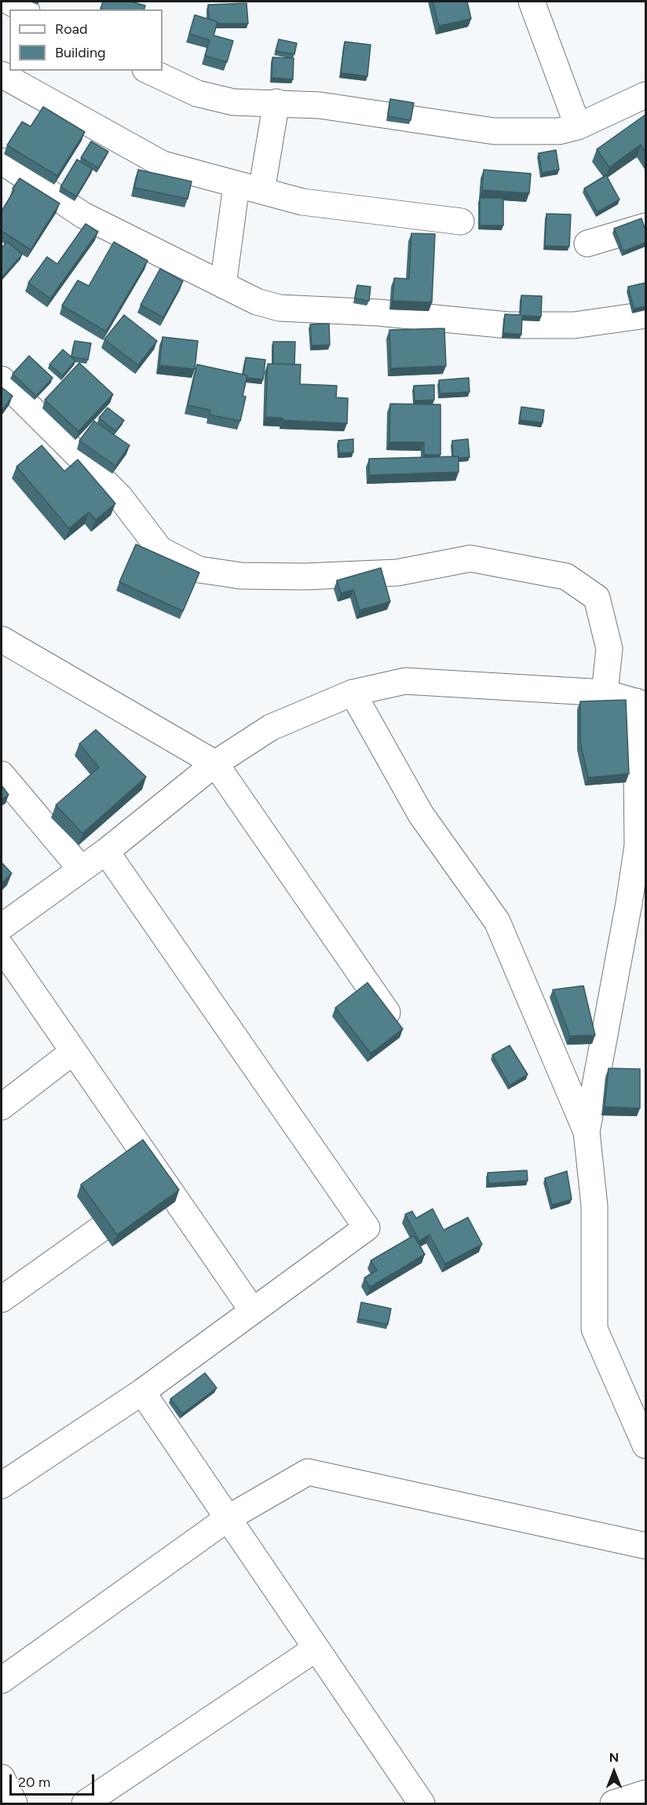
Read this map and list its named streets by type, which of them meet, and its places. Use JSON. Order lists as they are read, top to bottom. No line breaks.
{"legend":["Road","Building"],"scale_bar":"20 m","north":"top"}
